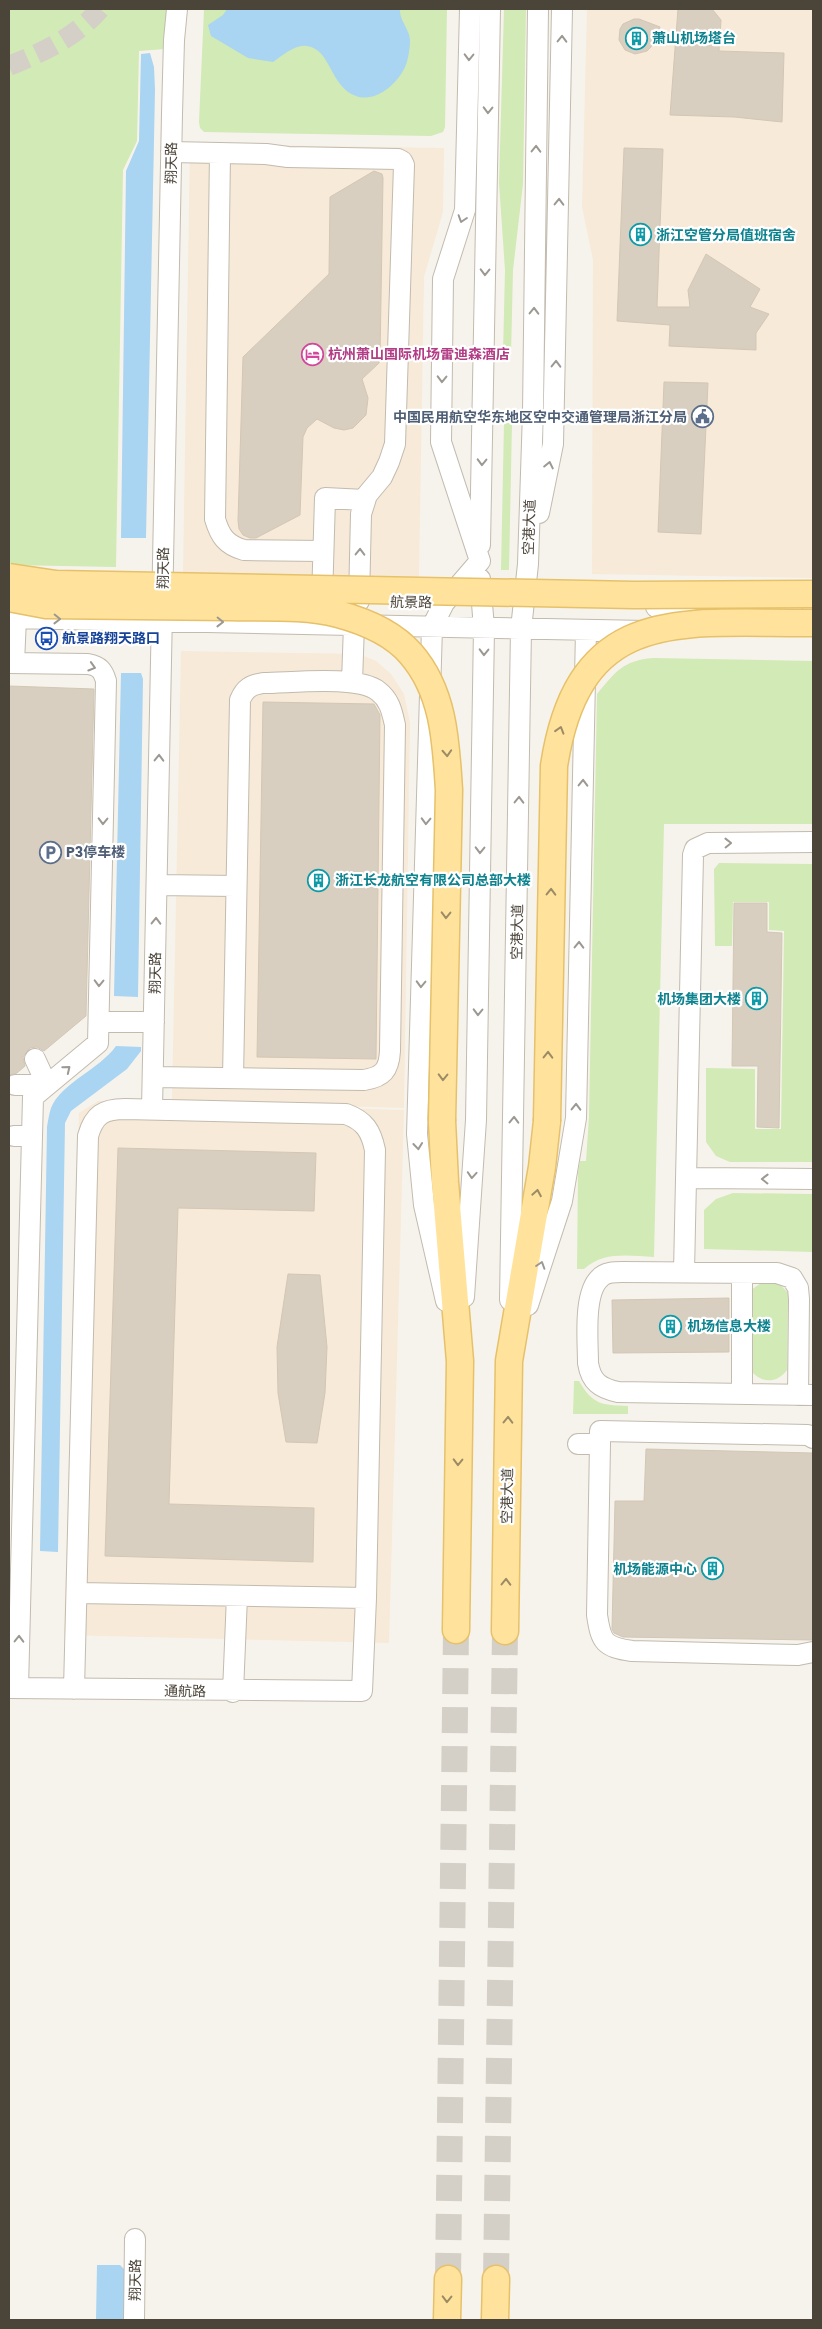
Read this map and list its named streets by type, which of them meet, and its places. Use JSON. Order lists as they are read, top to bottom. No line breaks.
{"streets":{"main road":["空港大道"],"street":["翔天路","航景路","通航路"]},"crossings":[["翔天路","航景路"],["空港大道","航景路"]],"places":{"building":["萧山机场塔台","浙江空管分局值班宿舍","浙江长龙航空有限公司总部大楼","机场集团大楼","机场信息大楼","机场能源中心"],"hotel":["杭州萧山国际机场雷迪森酒店"],"public building":["中国民用航空华东地区空中交通管理局浙江分局"],"bus stop":["航景路翔天路口"],"parking":["P3停车楼"]}}
